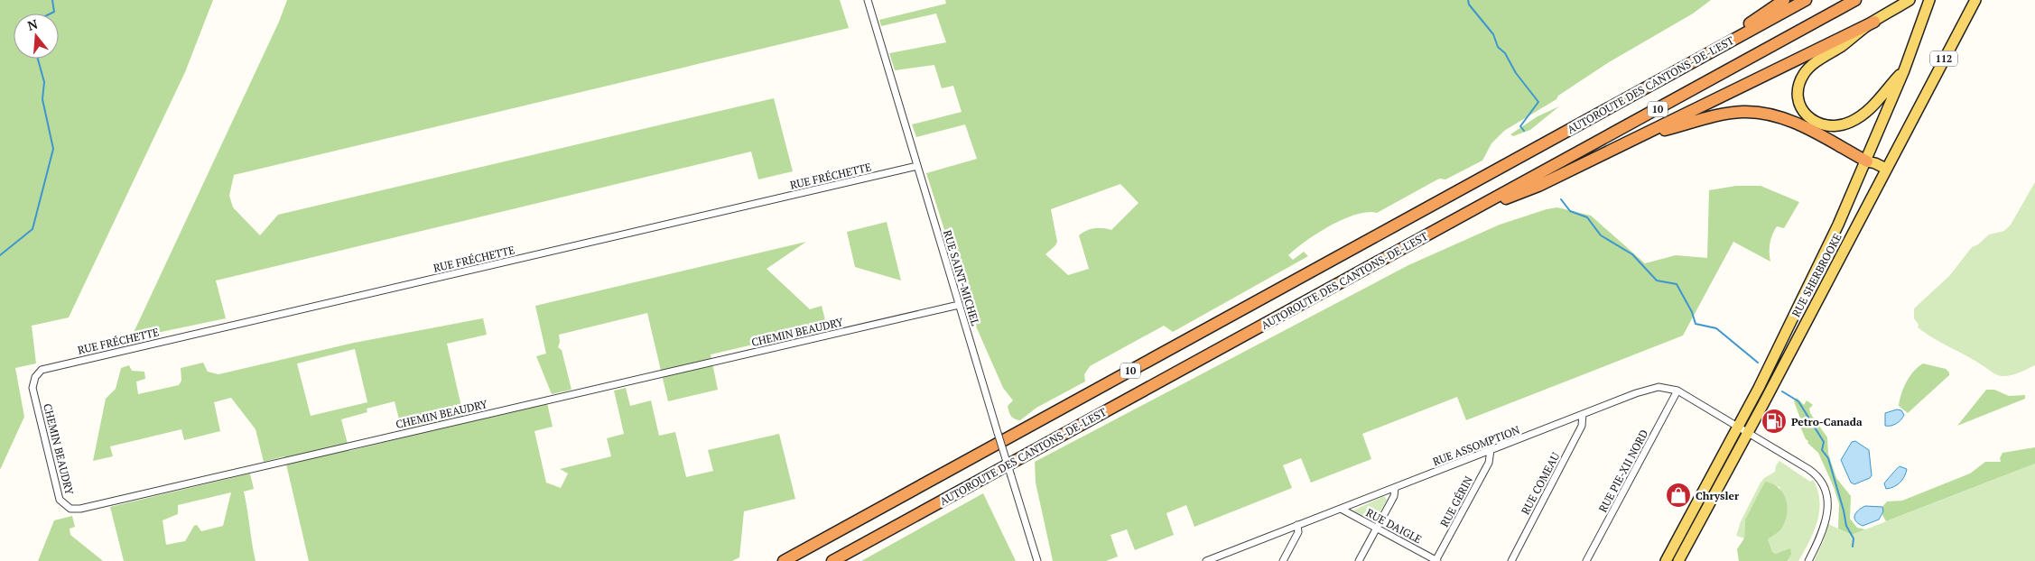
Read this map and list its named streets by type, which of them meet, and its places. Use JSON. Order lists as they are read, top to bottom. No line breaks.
{"streets":{"highway":["AUTOROUTE DES CANTONS-DE-L'EST","10"],"main road":["112","RUE SHERBROOKE"],"street":["RUE FRÉCHETTE","RUE SAINT-MICHEL","CHEMIN BEAUDRY","RUE ASSOMPTION","RUE PIE-XII NORD","RUE COMEAU","RUE GÉRIN","RUE DAIGLE"]},"crossings":[["RUE FRÉCHETTE","RUE SAINT-MICHEL"],["RUE FRÉCHETTE","CHEMIN BEAUDRY"],["RUE SHERBROOKE","RUE ASSOMPTION"],["RUE SAINT-MICHEL","CHEMIN BEAUDRY"],["RUE ASSOMPTION","RUE PIE-XII NORD"],["RUE ASSOMPTION","RUE COMEAU"],["RUE ASSOMPTION","RUE GÉRIN"],["RUE ASSOMPTION","RUE DAIGLE"],["RUE GÉRIN","RUE DAIGLE"]],"places":{"fuel station":["Petro-Canada"],"shop":["Chrysler"]},"north":"top"}
